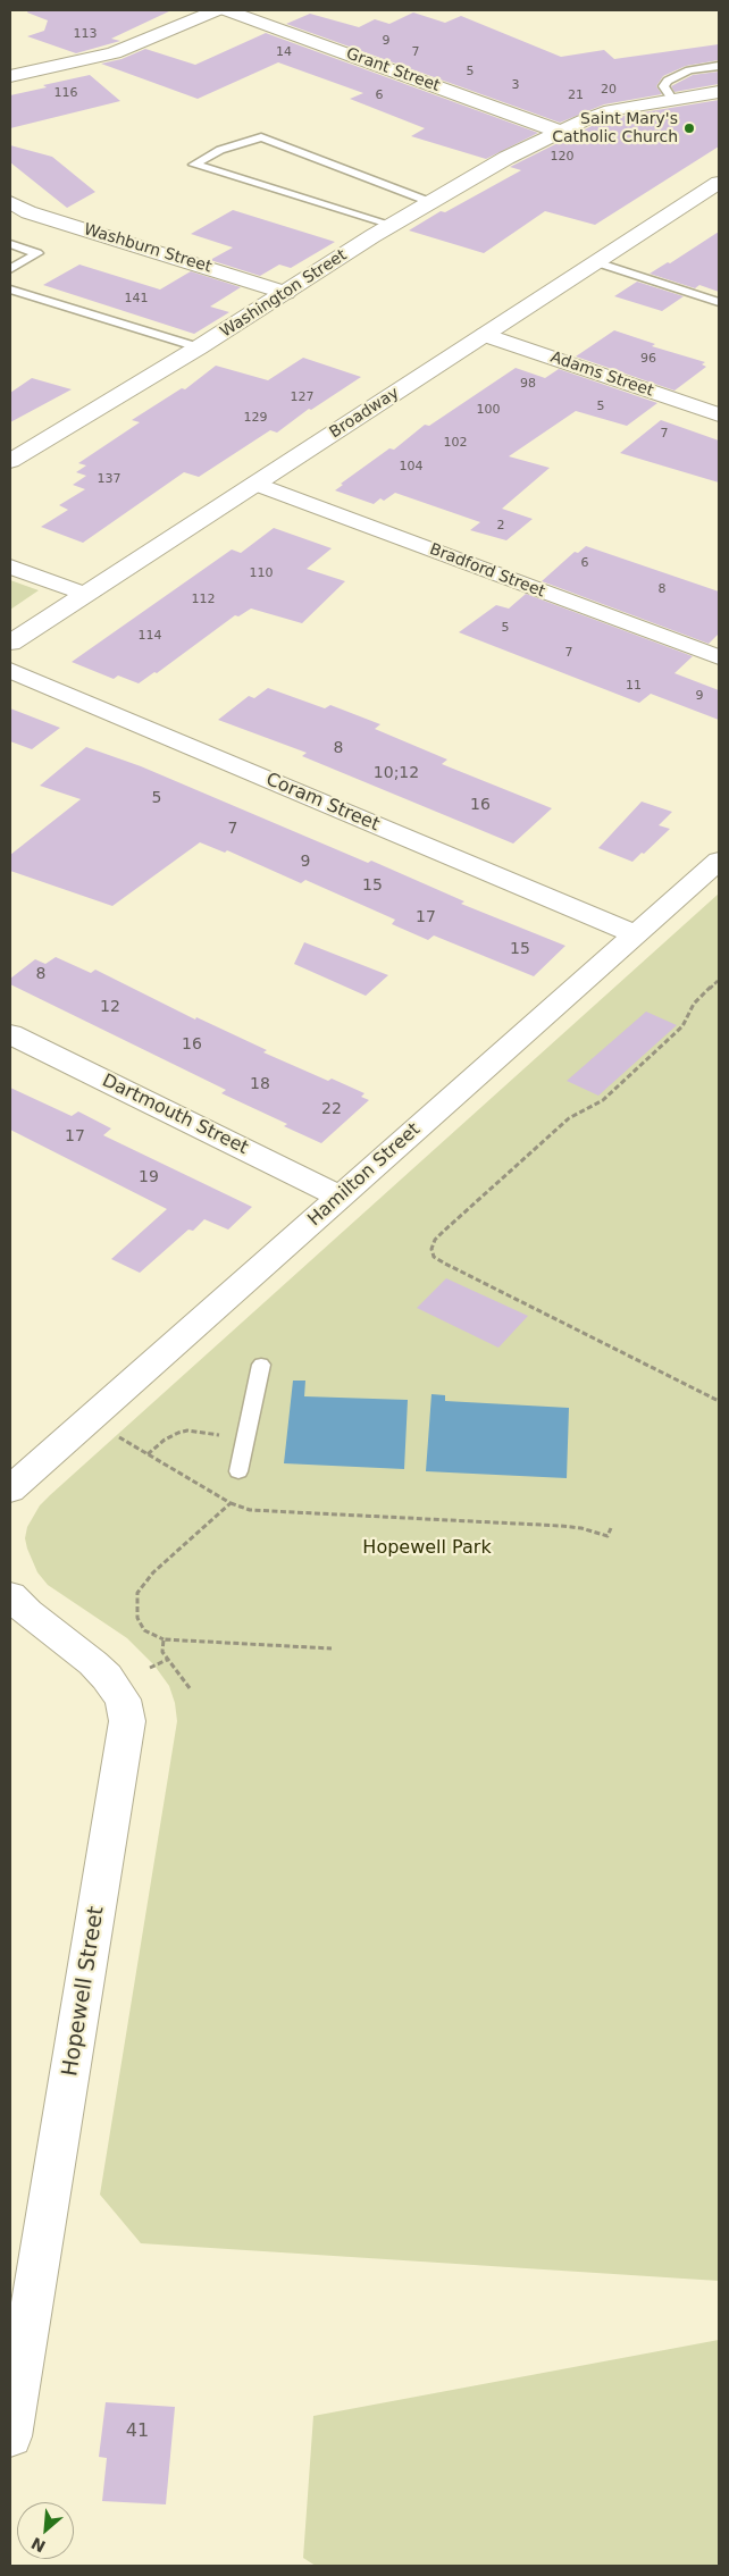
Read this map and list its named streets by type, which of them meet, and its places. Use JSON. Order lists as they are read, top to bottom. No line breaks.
{"streets":{"street":["Grant Street","Washburn Street","Washington Street","Adams Street","Broadway","Bradford Street","Coram Street","Dartmouth Street","Hamilton Street","Hopewell Street"]},"crossings":[["Grant Street","Washington Street"],["Washburn Street","Washington Street"],["Adams Street","Broadway"],["Broadway","Bradford Street"],["Coram Street","Hamilton Street"],["Dartmouth Street","Hamilton Street"]],"parks":["Hopewell Park"],"places":["Saint Mary's Catholic Church"],"house_numbers":["113","9","14","7","5","3","20","116","6","21","120","141","96","98","127","5","100","129","7","102","104","137","2","6","110","8","112","5","114","7","11","9","8","10;12","5","16","7","9","15","17","15","8","12","16","18","22","17","19","41"],"north":"bottom left"}
